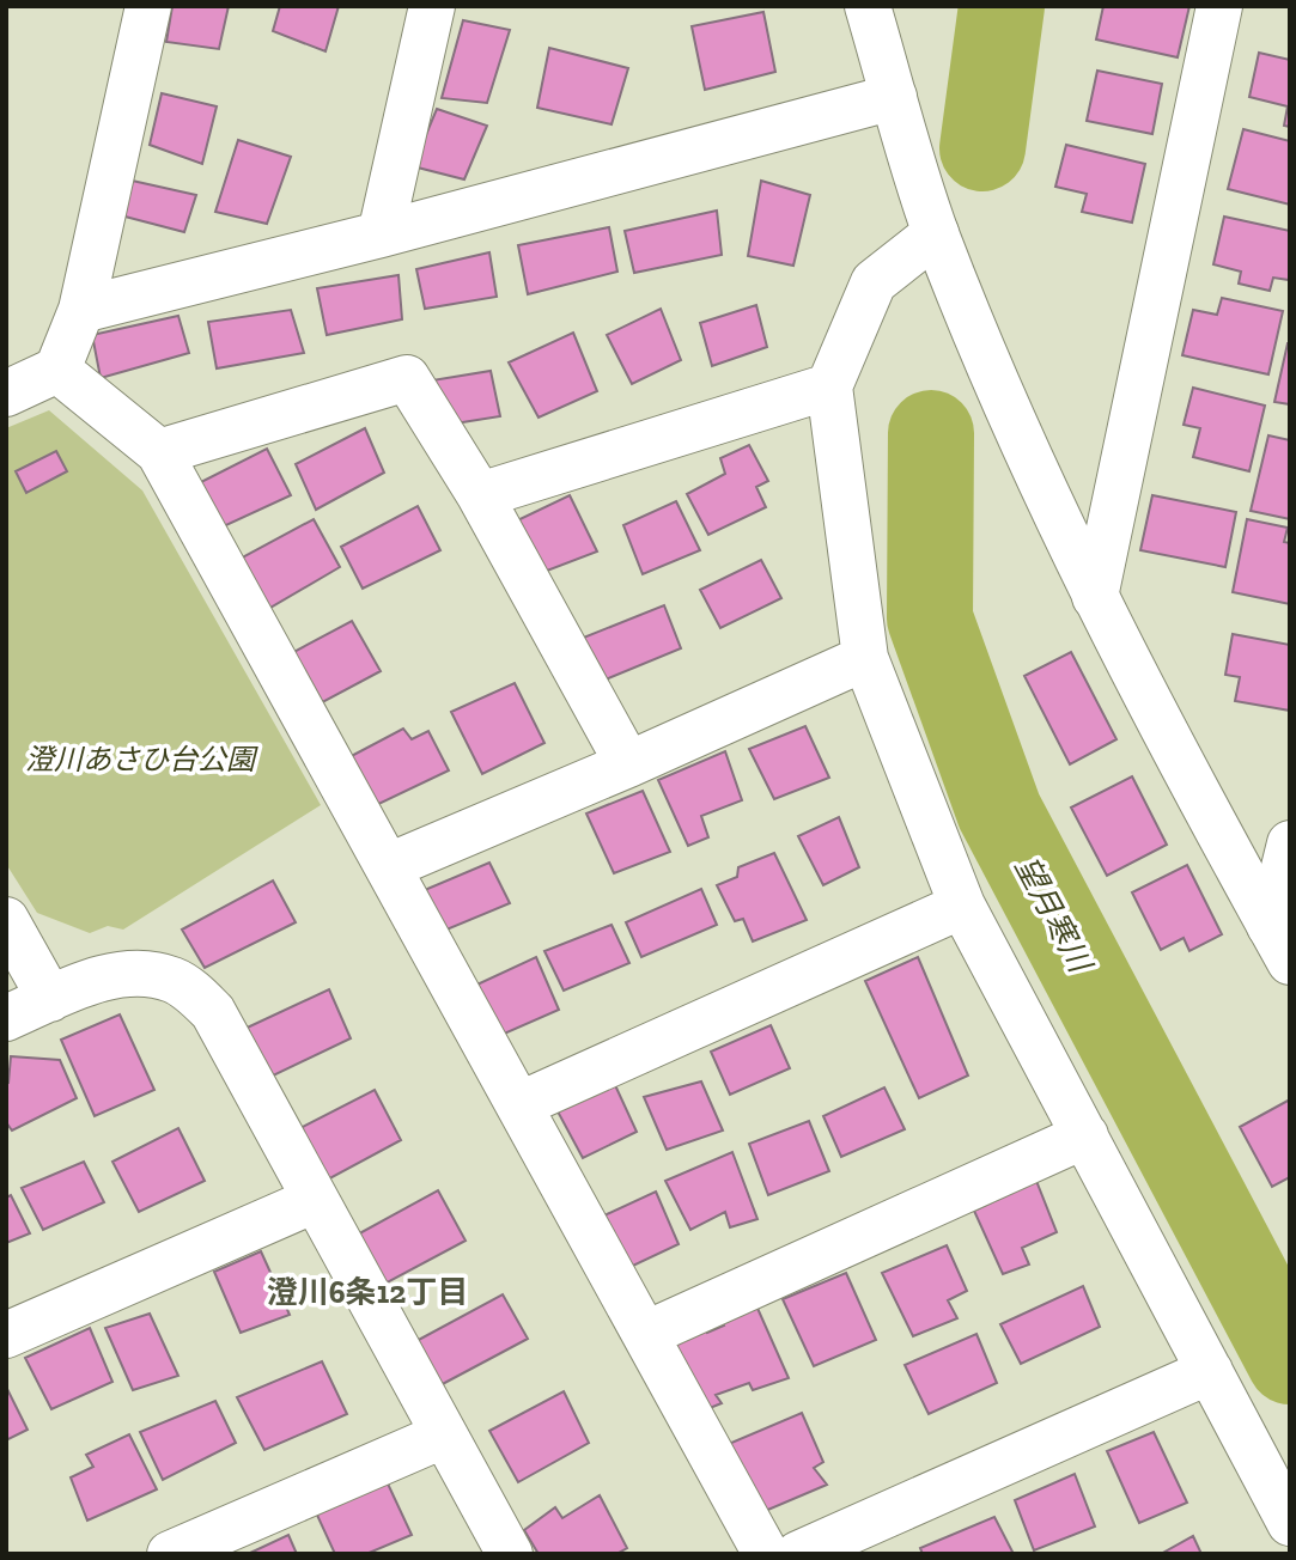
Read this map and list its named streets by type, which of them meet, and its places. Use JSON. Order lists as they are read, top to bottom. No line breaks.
{"districts":["澄川6条12丁目"],"water":["望月寒川"],"parks":["澄川あさひ台公園"]}
